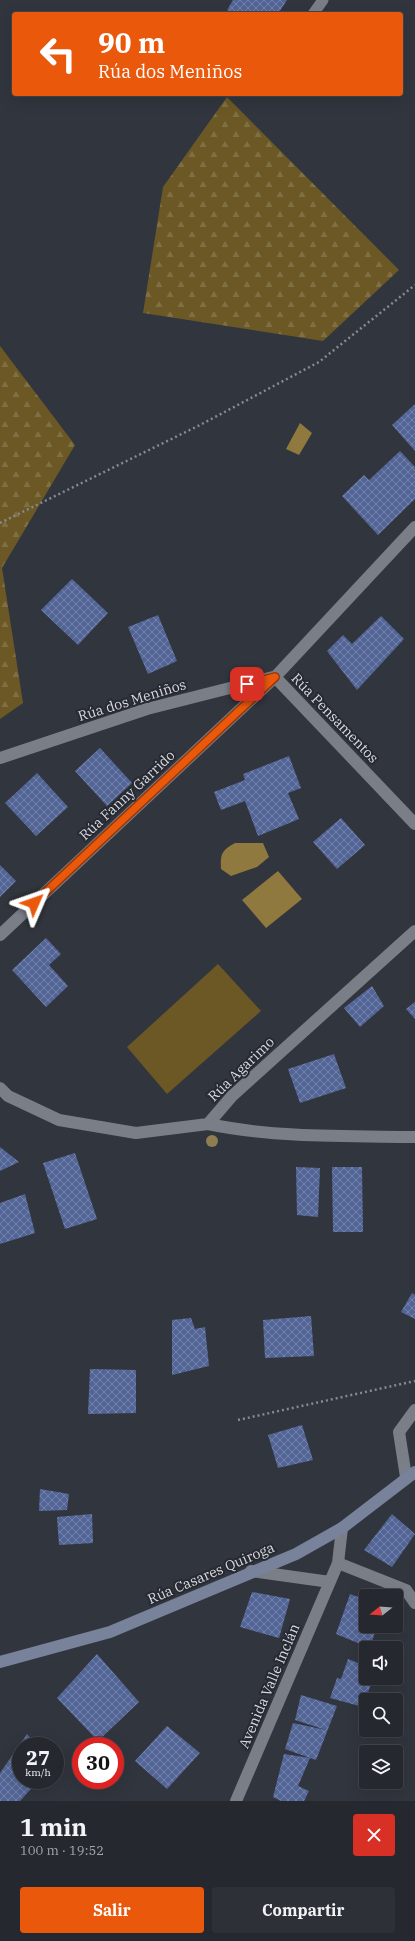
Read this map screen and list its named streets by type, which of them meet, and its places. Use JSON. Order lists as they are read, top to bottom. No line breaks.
{"streets":{"street":["Rúa dos Meniños","Rúa Pensamentos","Rúa Fanny Garrido","Rúa Agarimo","Rúa Casares Quiroga","Avenida Valle Inclán"]},"crossings":[["Rúa dos Meniños","Rúa Pensamentos"],["Rúa dos Meniños","Rúa Fanny Garrido"],["Rúa Pensamentos","Rúa Fanny Garrido"],["Rúa Casares Quiroga","Avenida Valle Inclán"]],"north":"left","page":{"turn":["90 m","Rúa dos Meniños"],"speed":"27 km/h","limit":"30","heading":["1 min","100 m · 19:52"],"buttons":["Salir","Compartir"]}}
